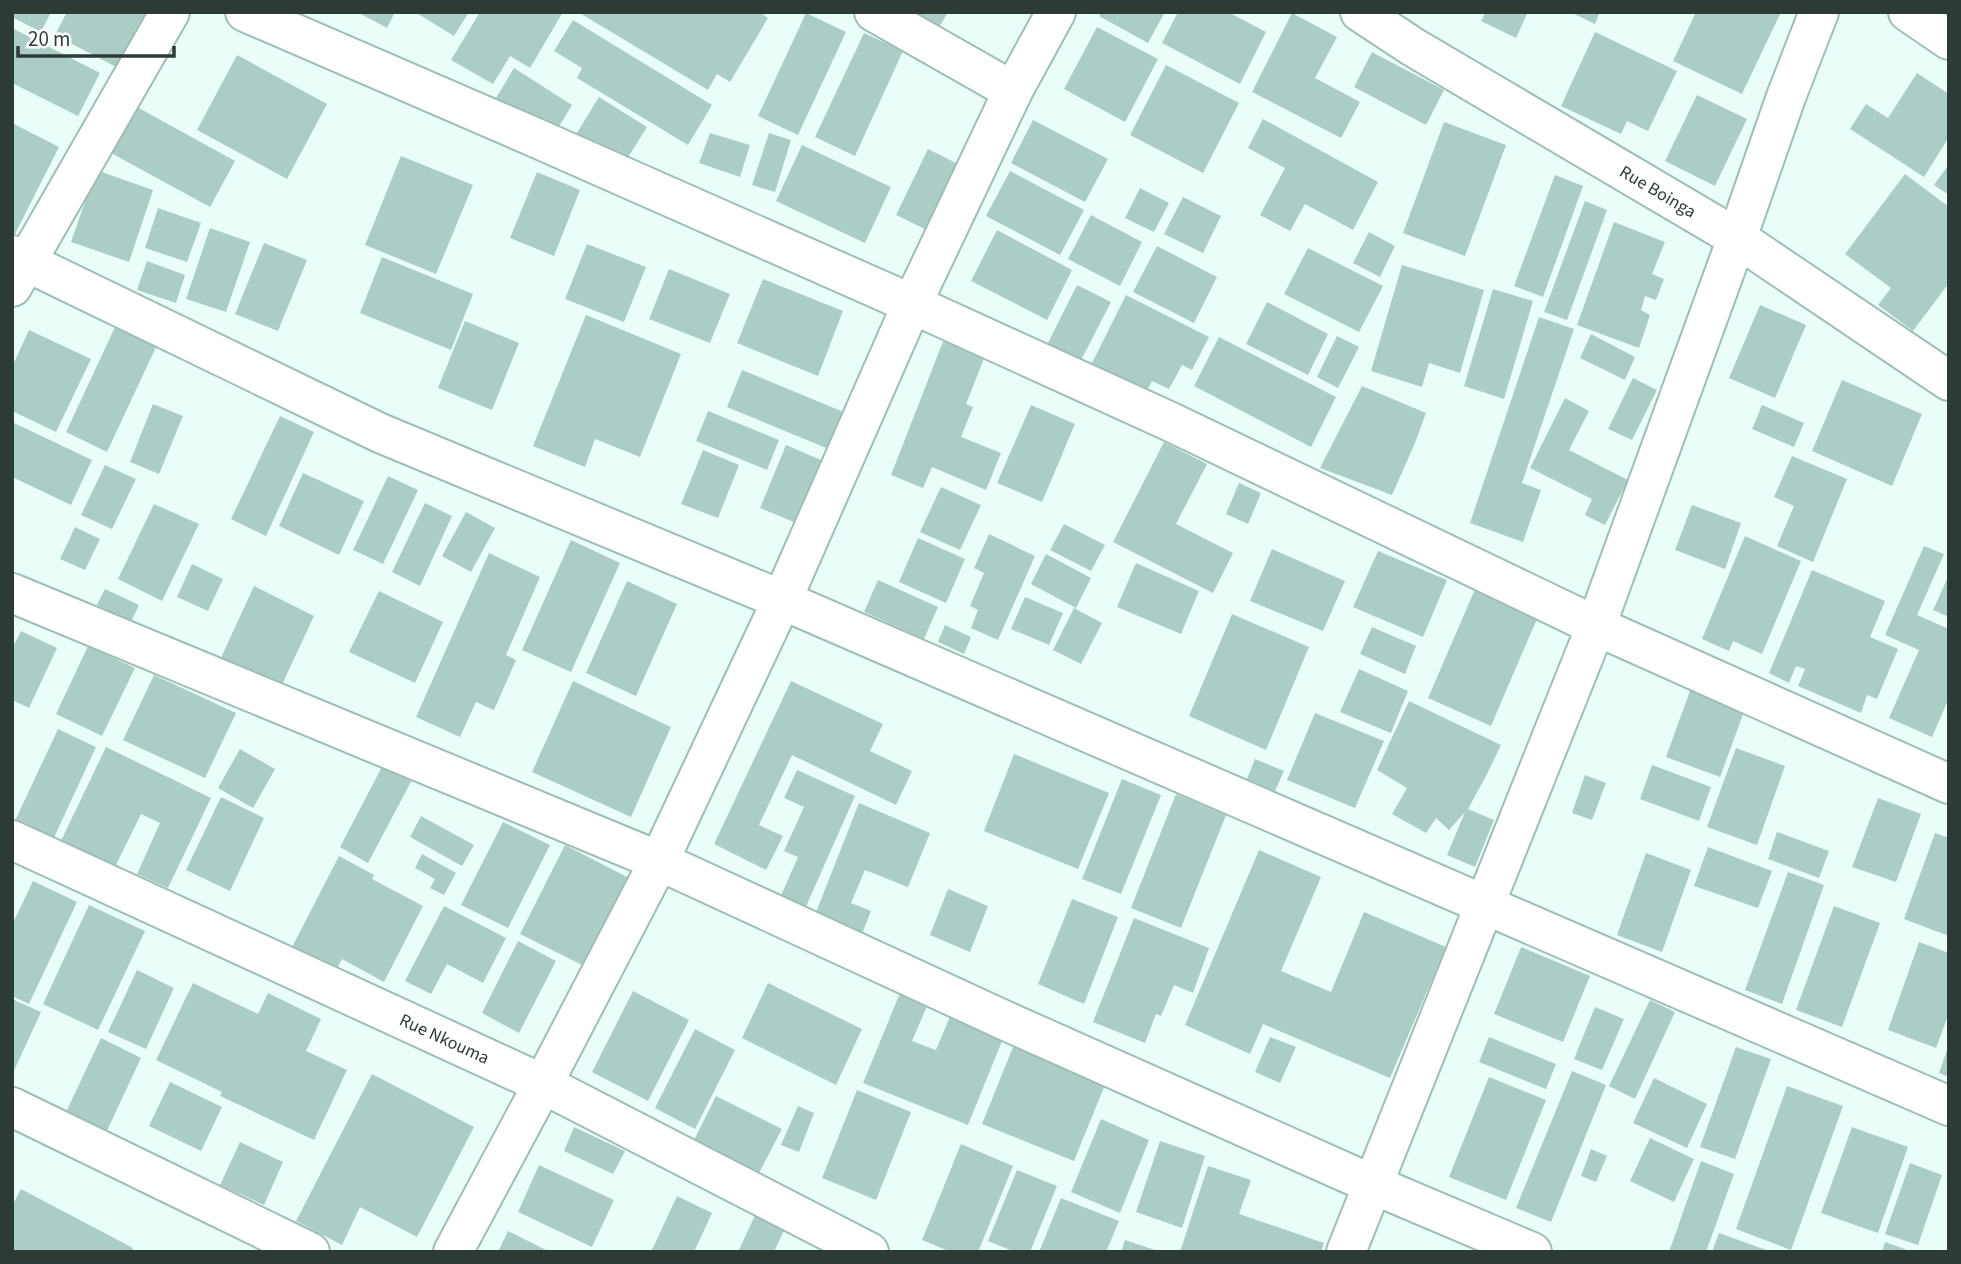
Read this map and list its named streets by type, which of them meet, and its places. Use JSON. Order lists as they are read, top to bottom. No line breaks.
{"streets":{"street":["Rue Boinga","Rue Nkouma"]},"scale_bar":"20 m"}
